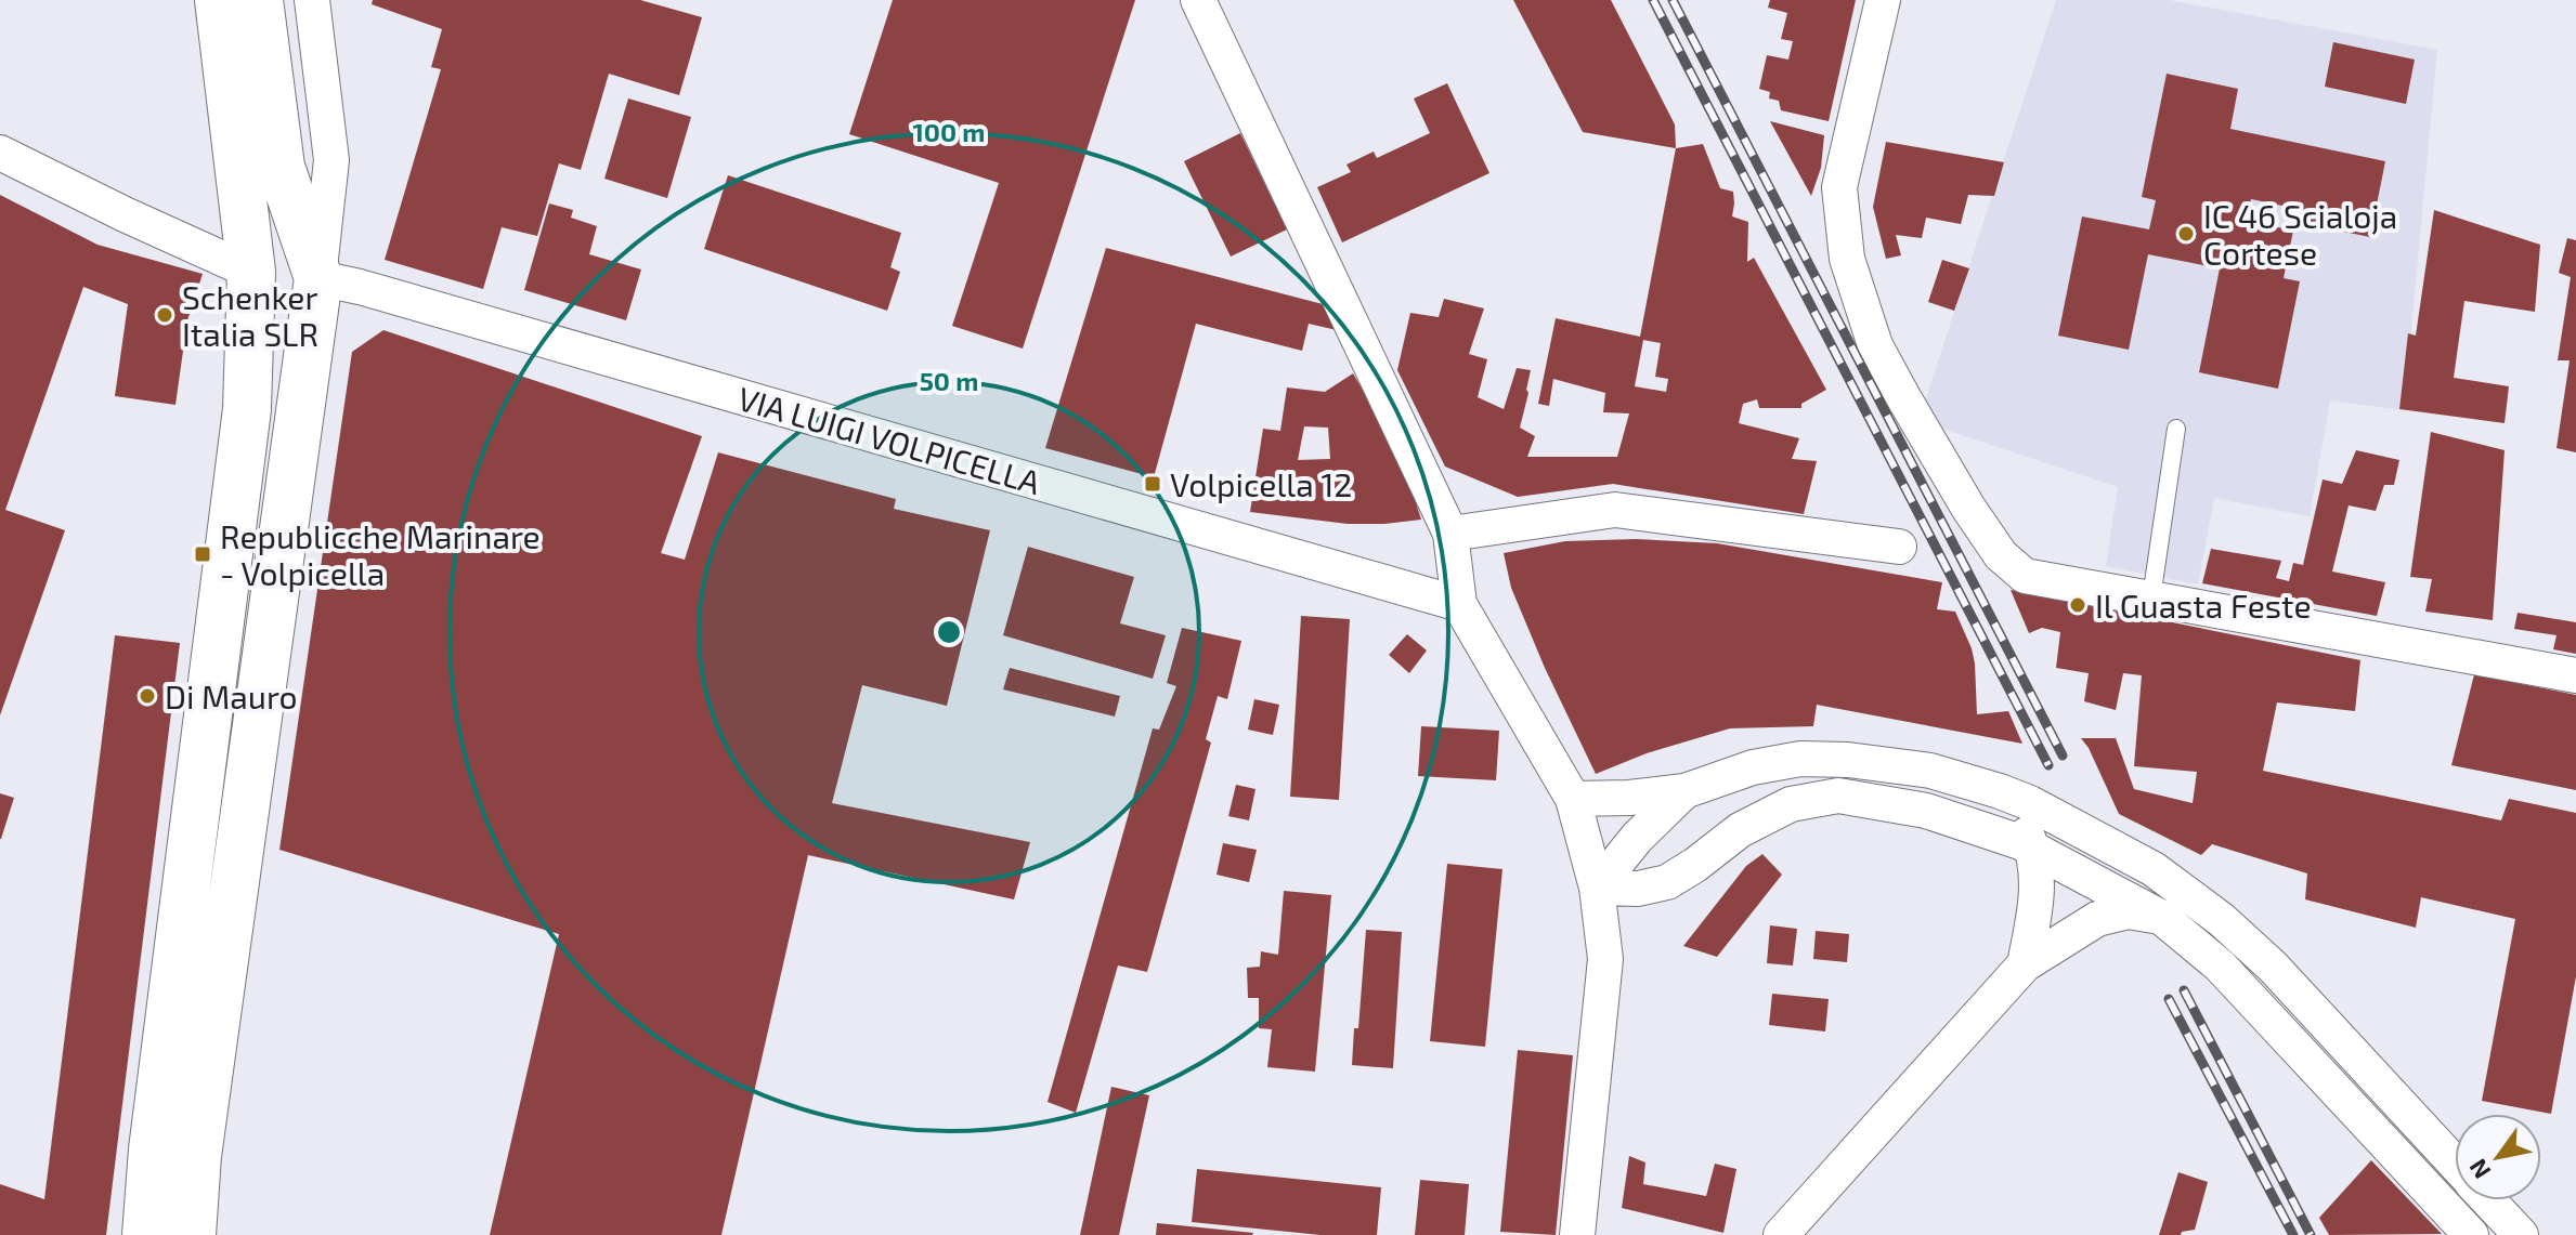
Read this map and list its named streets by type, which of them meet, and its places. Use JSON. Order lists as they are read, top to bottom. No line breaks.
{"streets":{"street":["VIA LUIGI VOLPICELLA"]},"places":{"other":["IC 46 Scialoja Cortese","Schenker Italia SLR","Il Guasta Feste","Di Mauro"],"transit":["Volpicella 12","Republicche Marinare - Volpicella"]},"north":"bottom left","rings":["100 m","50 m"]}
